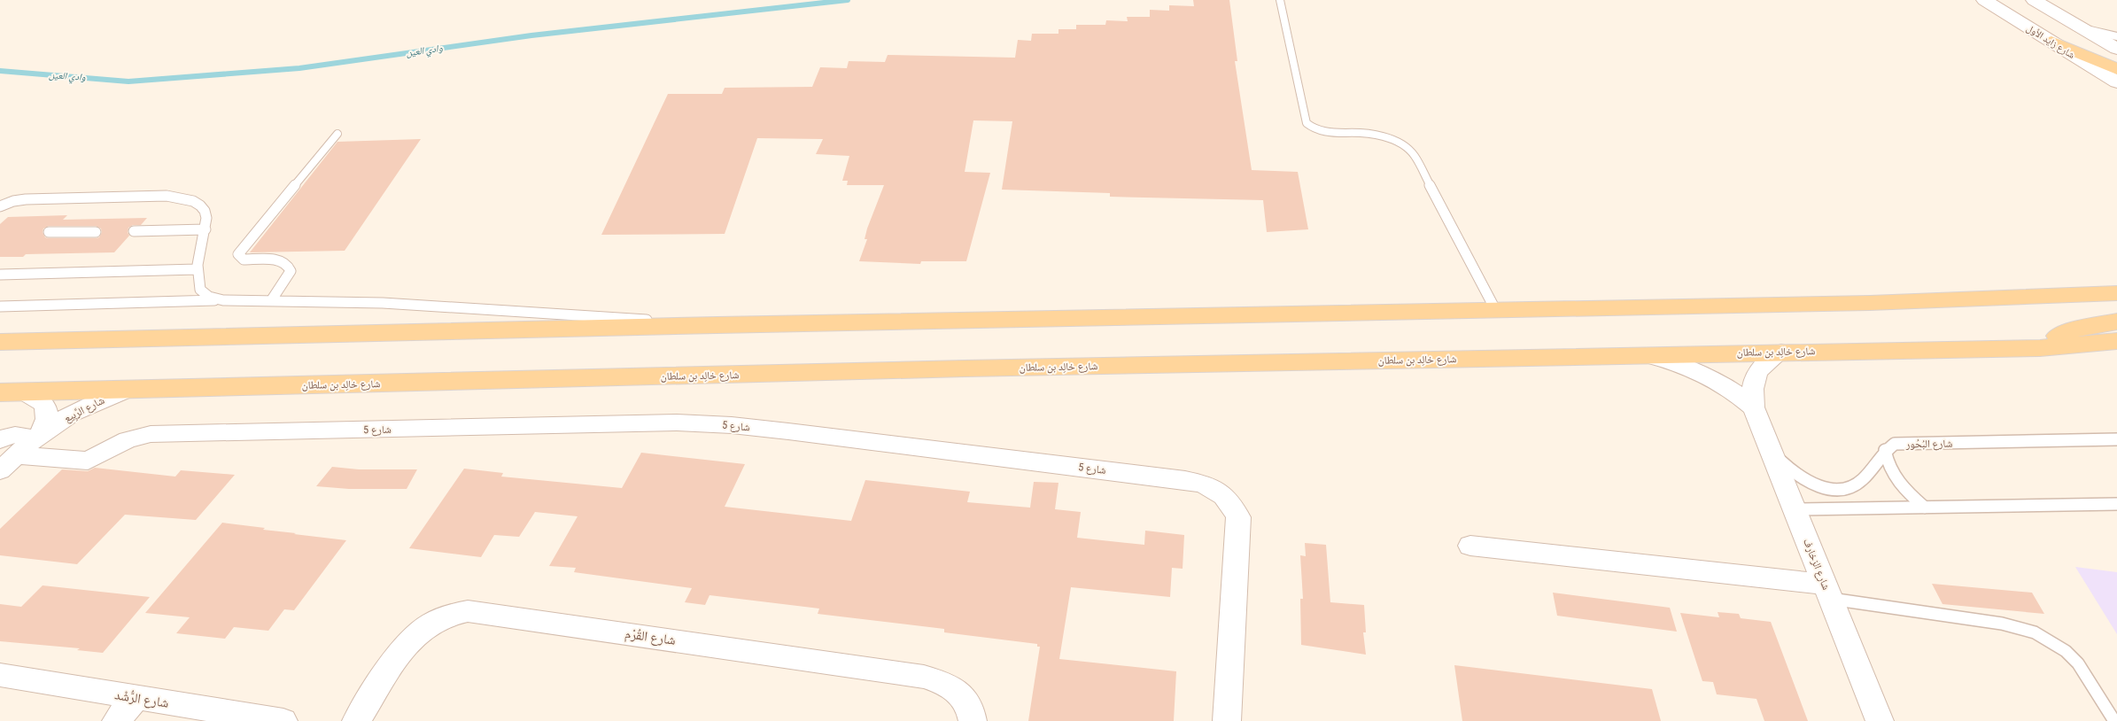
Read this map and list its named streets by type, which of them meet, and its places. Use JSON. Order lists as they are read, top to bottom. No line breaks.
{"streets":{"main road":["شارع زايد الأول","شارع خالِد بن سلطان"],"street":["شارع الرَّبِيع","شارع 5","شارع الزخارف","شارع القُرْم","شارع الرُّشْد"],"lane":["شارع البُحُور"]},"crossings":[["شارع خالِد بن سلطان","شارع الرَّبِيع"],["شارع خالِد بن سلطان","شارع الزخارف"],["شارع الرَّبِيع","شارع 5"]],"water":["وادي العين"]}
